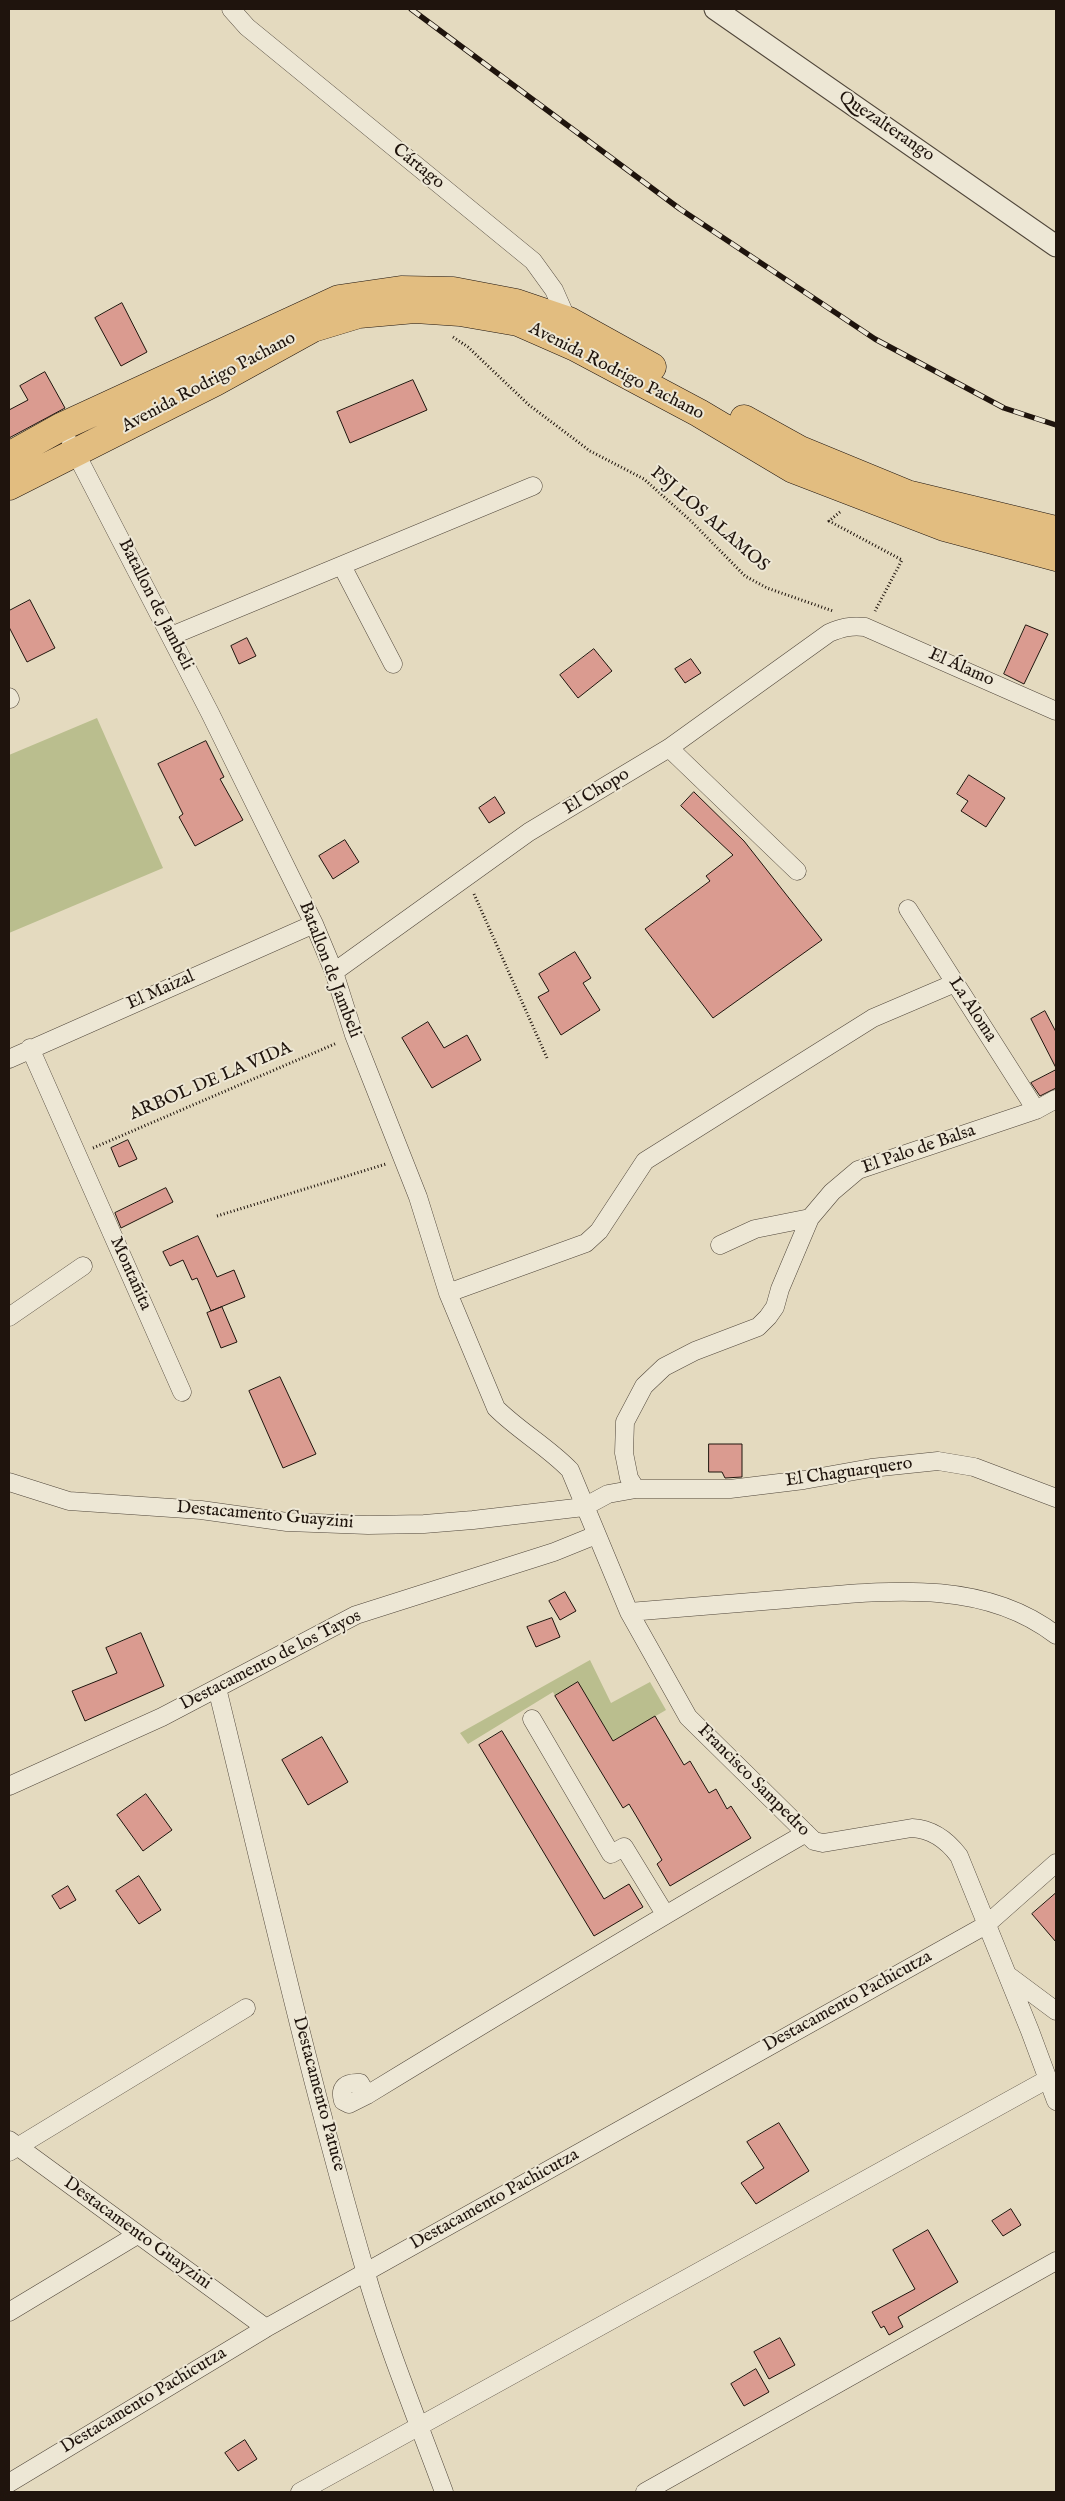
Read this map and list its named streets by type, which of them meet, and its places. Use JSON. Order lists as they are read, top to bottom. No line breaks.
{"streets":{"main road":["Avenida Rodrigo Pachano"],"street":["Quezalterango","Cártago","Batallon de Jambeli","El Álamo","El Chopo","El Maizal","La Aloma","El Palo de Balsa","Montañita","El Chaguarquero","Destacamento Guayzini","Destacamento de los Tayos","Francisco Sampedro","Destacamento Pachicutza","Destacamento Patuce"],"path":["PSJ LOS ALAMOS","ARBOL DE LA VIDA"]},"crossings":[["Cártago","Avenida Rodrigo Pachano"],["Avenida Rodrigo Pachano","Batallon de Jambeli"],["PSJ LOS ALAMOS","El Álamo"],["PSJ LOS ALAMOS","El Chopo"],["Batallon de Jambeli","El Chopo"],["Batallon de Jambeli","El Maizal"],["Batallon de Jambeli","ARBOL DE LA VIDA"],["Batallon de Jambeli","El Chaguarquero"],["Batallon de Jambeli","Destacamento Guayzini"],["Batallon de Jambeli","Francisco Sampedro"],["El Álamo","El Chopo"],["El Maizal","Montañita"],["La Aloma","El Palo de Balsa"],["ARBOL DE LA VIDA","Montañita"],["El Palo de Balsa","El Chaguarquero"],["El Chaguarquero","Destacamento Guayzini"],["El Chaguarquero","Francisco Sampedro"],["Destacamento Guayzini","Francisco Sampedro"],["Destacamento Guayzini","Destacamento Pachicutza"],["Destacamento de los Tayos","Francisco Sampedro"],["Destacamento de los Tayos","Destacamento Patuce"],["Francisco Sampedro","Destacamento Pachicutza"],["Destacamento Pachicutza","Destacamento Patuce"]]}
